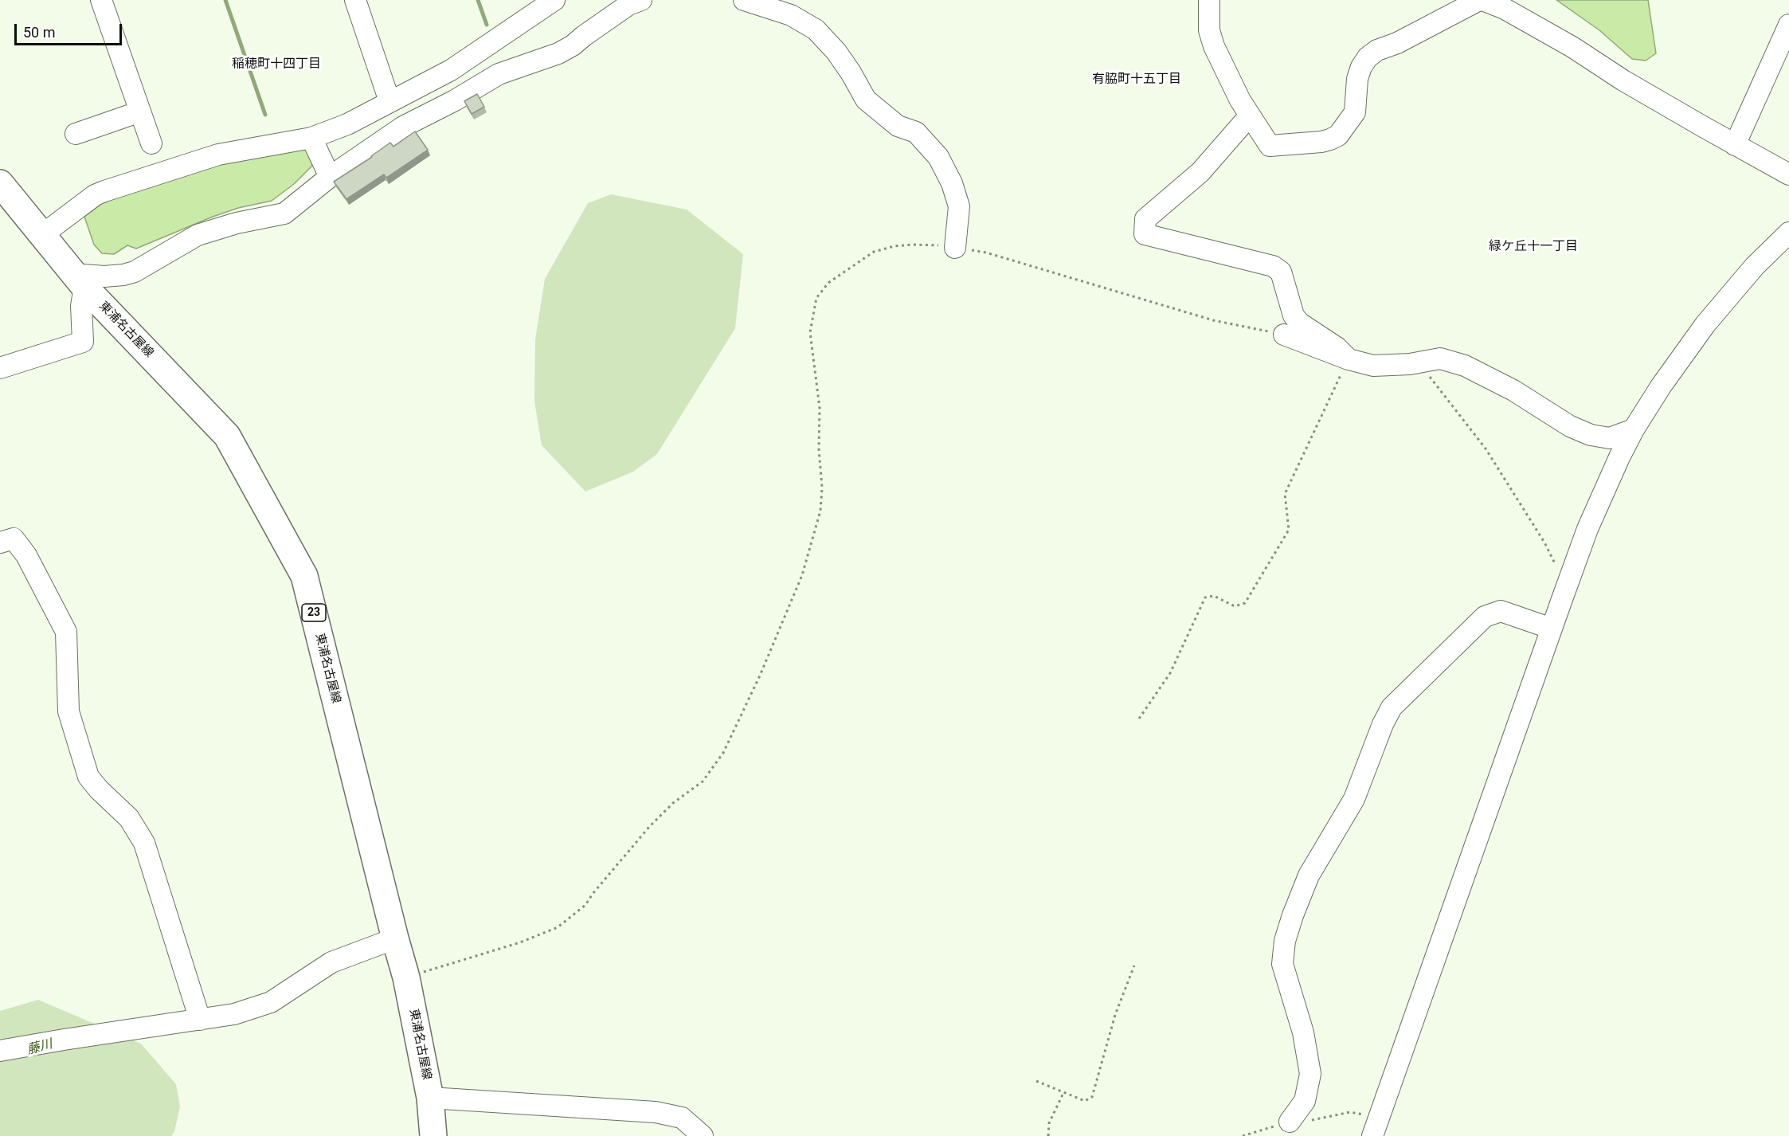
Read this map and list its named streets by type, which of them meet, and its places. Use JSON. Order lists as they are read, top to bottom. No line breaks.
{"streets":{"main road":["東浦名古屋線","23"]},"districts":["稲穂町十四丁目","有脇町十五丁目","緑ケ丘十一丁目"],"water":["藤川"],"scale_bar":"50 m"}
